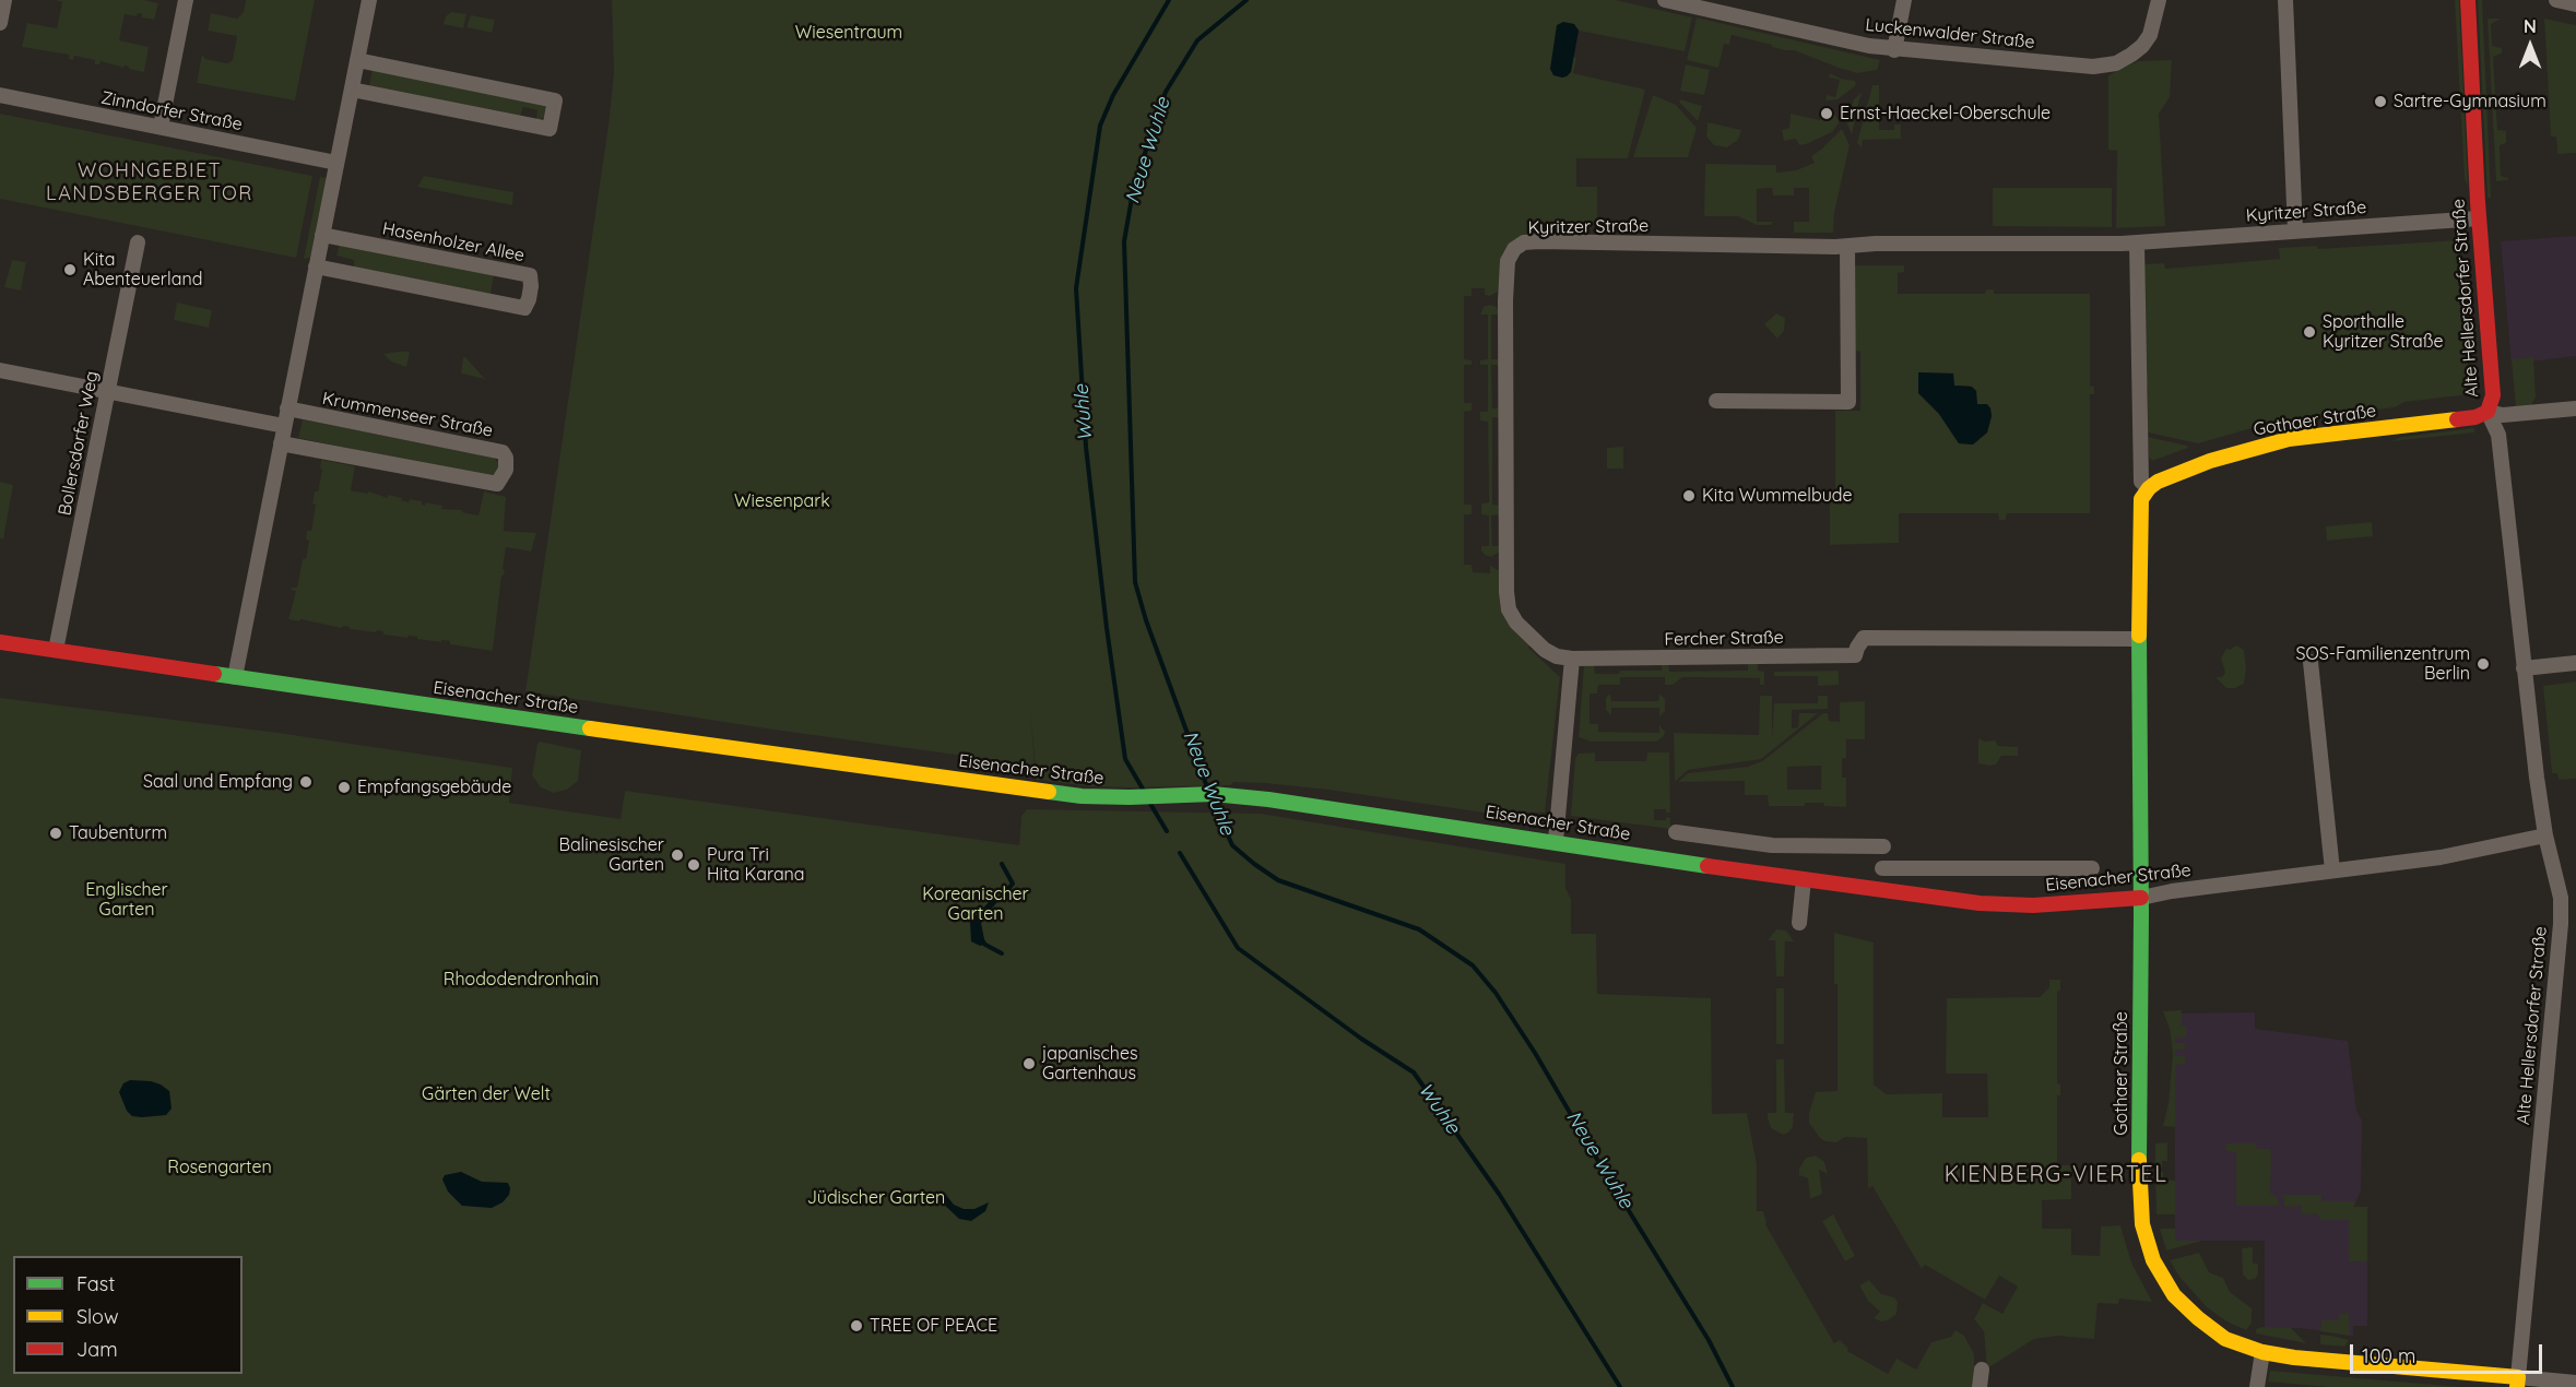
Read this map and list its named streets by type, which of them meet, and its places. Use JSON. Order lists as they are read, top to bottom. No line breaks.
{"streets":{"street":["Luckenwalder Straße","Zinndorfer Straße","Kyritzer Straße","Hasenholzer Allee","Alte Hellersdorfer Straße","Krummenseer Straße","Gothaer Straße","Bollersdorfer Weg","Fercher Straße","Eisenacher Straße"]},"crossings":[["Kyritzer Straße","Alte Hellersdorfer Straße"],["Kyritzer Straße","Fercher Straße"],["Alte Hellersdorfer Straße","Gothaer Straße"],["Alte Hellersdorfer Straße","Eisenacher Straße"],["Gothaer Straße","Fercher Straße"],["Gothaer Straße","Eisenacher Straße"],["Bollersdorfer Weg","Eisenacher Straße"]],"districts":["WOHNGEBIET LANDSBERGER TOR","KIENBERG-VIERTEL"],"water":["Neue Wuhle","Wuhle"],"parks":["Wiesentraum","Wiesenpark","Englischer Garten","Koreanischer Garten","Rhododendronhain","Gärten der Welt","Rosengarten","Jüdischer Garten"],"places":["Sartre-Gymnasium","Ernst-Haeckel-Oberschule","Kita Abenteuerland","Sporthalle Kyritzer Straße","Kita Wummelbude","SOS-Familienzentrum Berlin","Saal und Empfang","Empfangsgebäude","Taubenturm","Balinesischer Garten","Pura Tri Hita Karana","japanisches Gartenhaus","TREE OF PEACE"],"legend":["Fast","Slow","Jam"],"scale_bar":"100 m","north":"top"}
